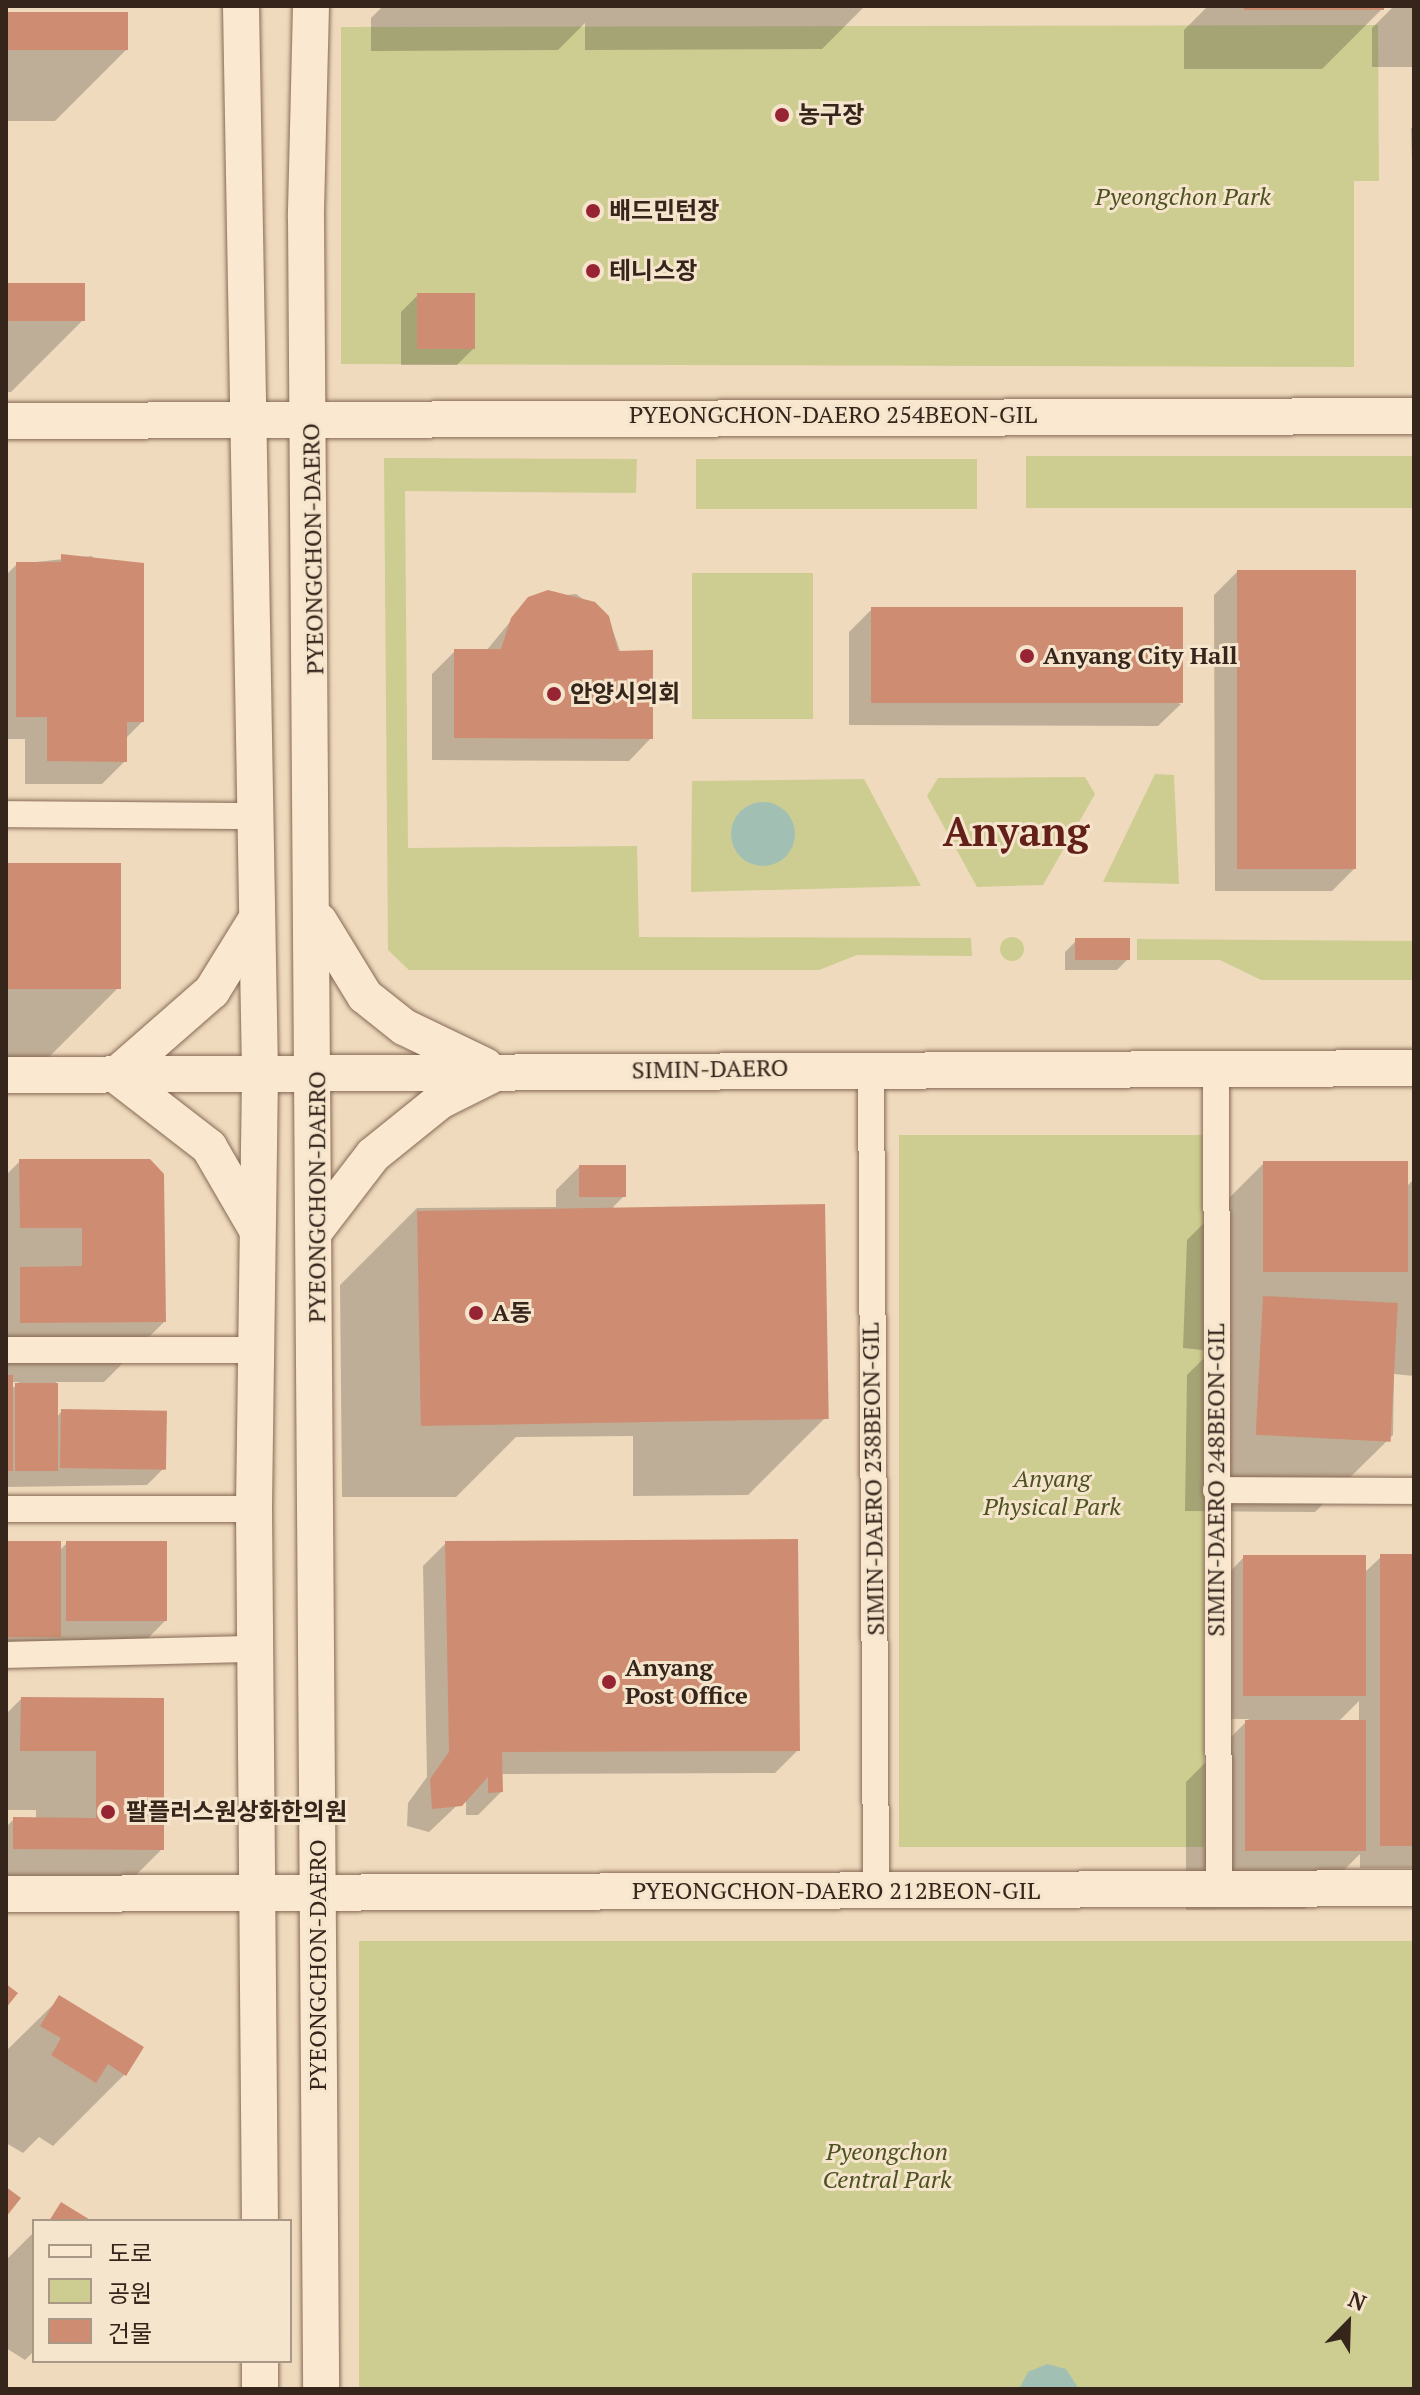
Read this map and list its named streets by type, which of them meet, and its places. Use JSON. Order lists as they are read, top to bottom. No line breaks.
{"streets":{"street":["PYEONGCHON-DAERO 254BEON-GIL","PYEONGCHON-DAERO","SIMIN-DAERO","SIMIN-DAERO 238BEON-GIL","SIMIN-DAERO 248BEON-GIL","PYEONGCHON-DAERO 212BEON-GIL"]},"crossings":[["PYEONGCHON-DAERO 254BEON-GIL","PYEONGCHON-DAERO"],["PYEONGCHON-DAERO","SIMIN-DAERO"],["PYEONGCHON-DAERO","PYEONGCHON-DAERO 212BEON-GIL"],["SIMIN-DAERO","SIMIN-DAERO 238BEON-GIL"],["SIMIN-DAERO","SIMIN-DAERO 248BEON-GIL"],["SIMIN-DAERO 238BEON-GIL","PYEONGCHON-DAERO 212BEON-GIL"],["SIMIN-DAERO 248BEON-GIL","PYEONGCHON-DAERO 212BEON-GIL"]],"districts":["Anyang"],"parks":["Pyeongchon Park","Anyang Physical Park","Pyeongchon Central Park"],"places":["농구장","배드민턴장","테니스장","Anyang City Hall","안양시의회","A동","Anyang Post Office","팔플러스원상화한의원"],"legend":["도로","공원","건물"],"north":"top right"}
